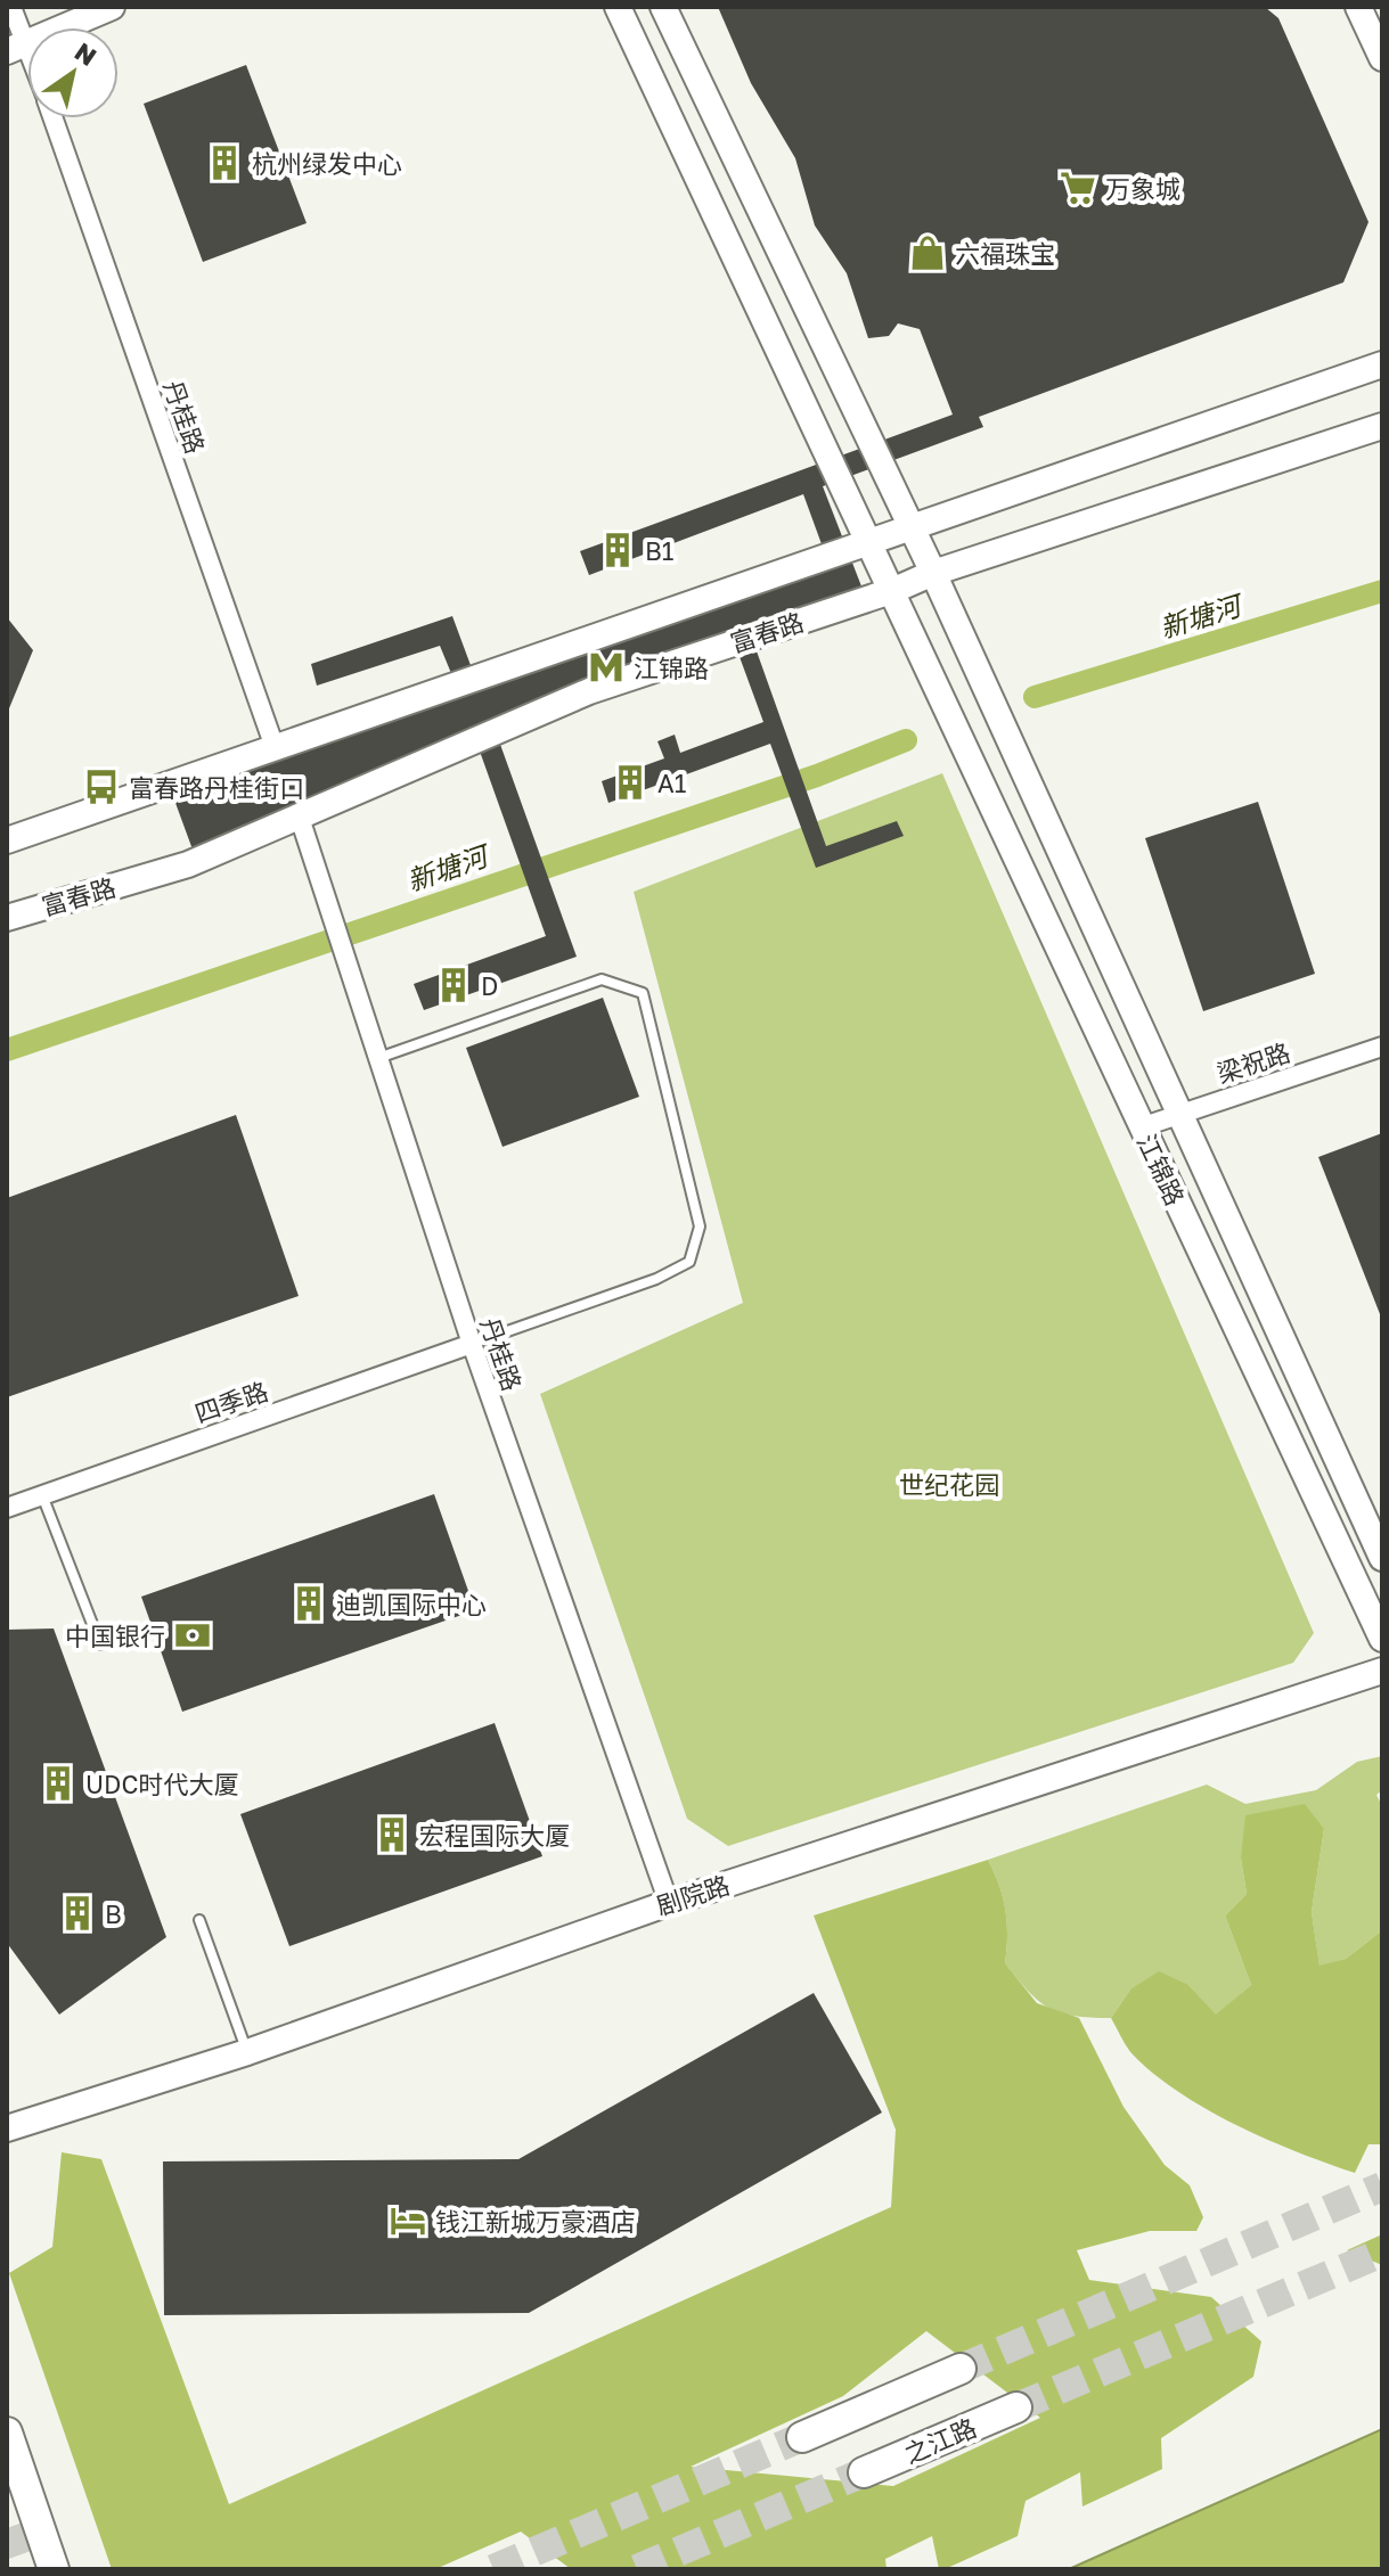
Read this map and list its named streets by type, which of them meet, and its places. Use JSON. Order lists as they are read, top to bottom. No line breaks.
{"streets":{"main road":["之江路"],"street":["丹桂路","富春路","梁祝路","江锦路","四季路","剧院路"]},"crossings":[["丹桂路","富春路"],["丹桂路","四季路"],["丹桂路","剧院路"],["富春路","江锦路"],["梁祝路","江锦路"]],"water":["新塘河"],"parks":["世纪花园"],"places":{"building":["杭州绿发中心","B1","A1","D","迪凯国际中心","UDC时代大厦","宏程国际大厦","B"],"supermarket":["万象城"],"shop":["六福珠宝"],"metro station":["江锦路"],"bus stop":["富春路丹桂街口"],"bank":["中国银行"],"hotel":["钱江新城万豪酒店"]},"north":"top right"}
